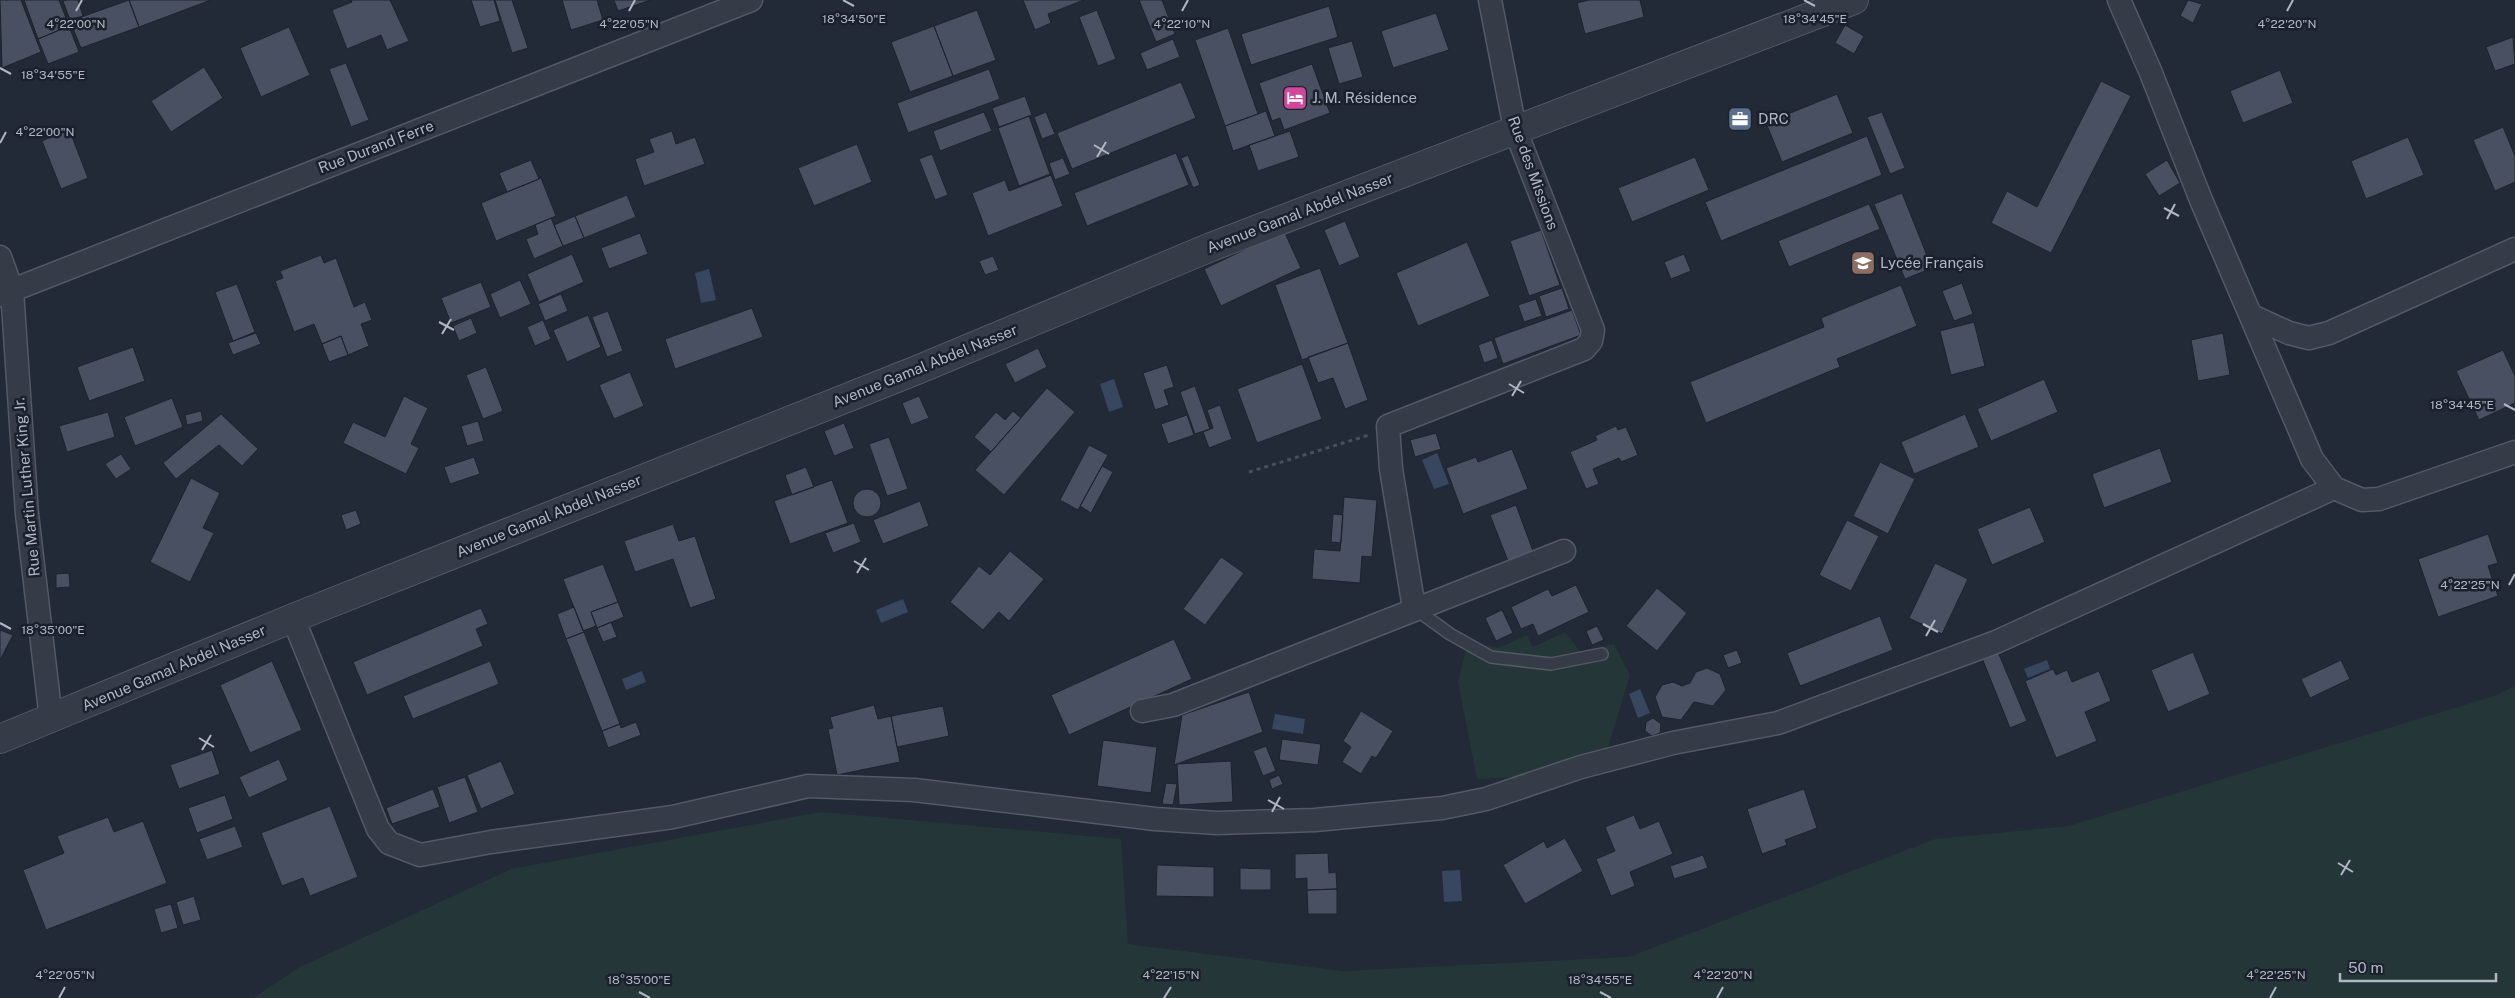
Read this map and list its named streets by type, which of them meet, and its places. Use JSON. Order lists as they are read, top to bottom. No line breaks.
{"streets":{"street":["Rue Durand Ferre","Rue des Missions","Avenue Gamal Abdel Nasser","Rue Martin Luther King Jr."]},"crossings":[["Rue Durand Ferre","Rue Martin Luther King Jr."],["Rue des Missions","Avenue Gamal Abdel Nasser"],["Avenue Gamal Abdel Nasser","Rue Martin Luther King Jr."]],"places":{"hotel":["J. M. Résidence"],"office":["DRC"],"school or university":["Lycée Français"]},"scale_bar":"50 m","coordinates":["18°34'50\"E","18°34'45\"E","4°22'00\"N","4°22'05\"N","4°22'10\"N","4°22'20\"N","18°34'55\"E","4°22'25\"N","18°35'00\"E","4°22'15\"N"]}
